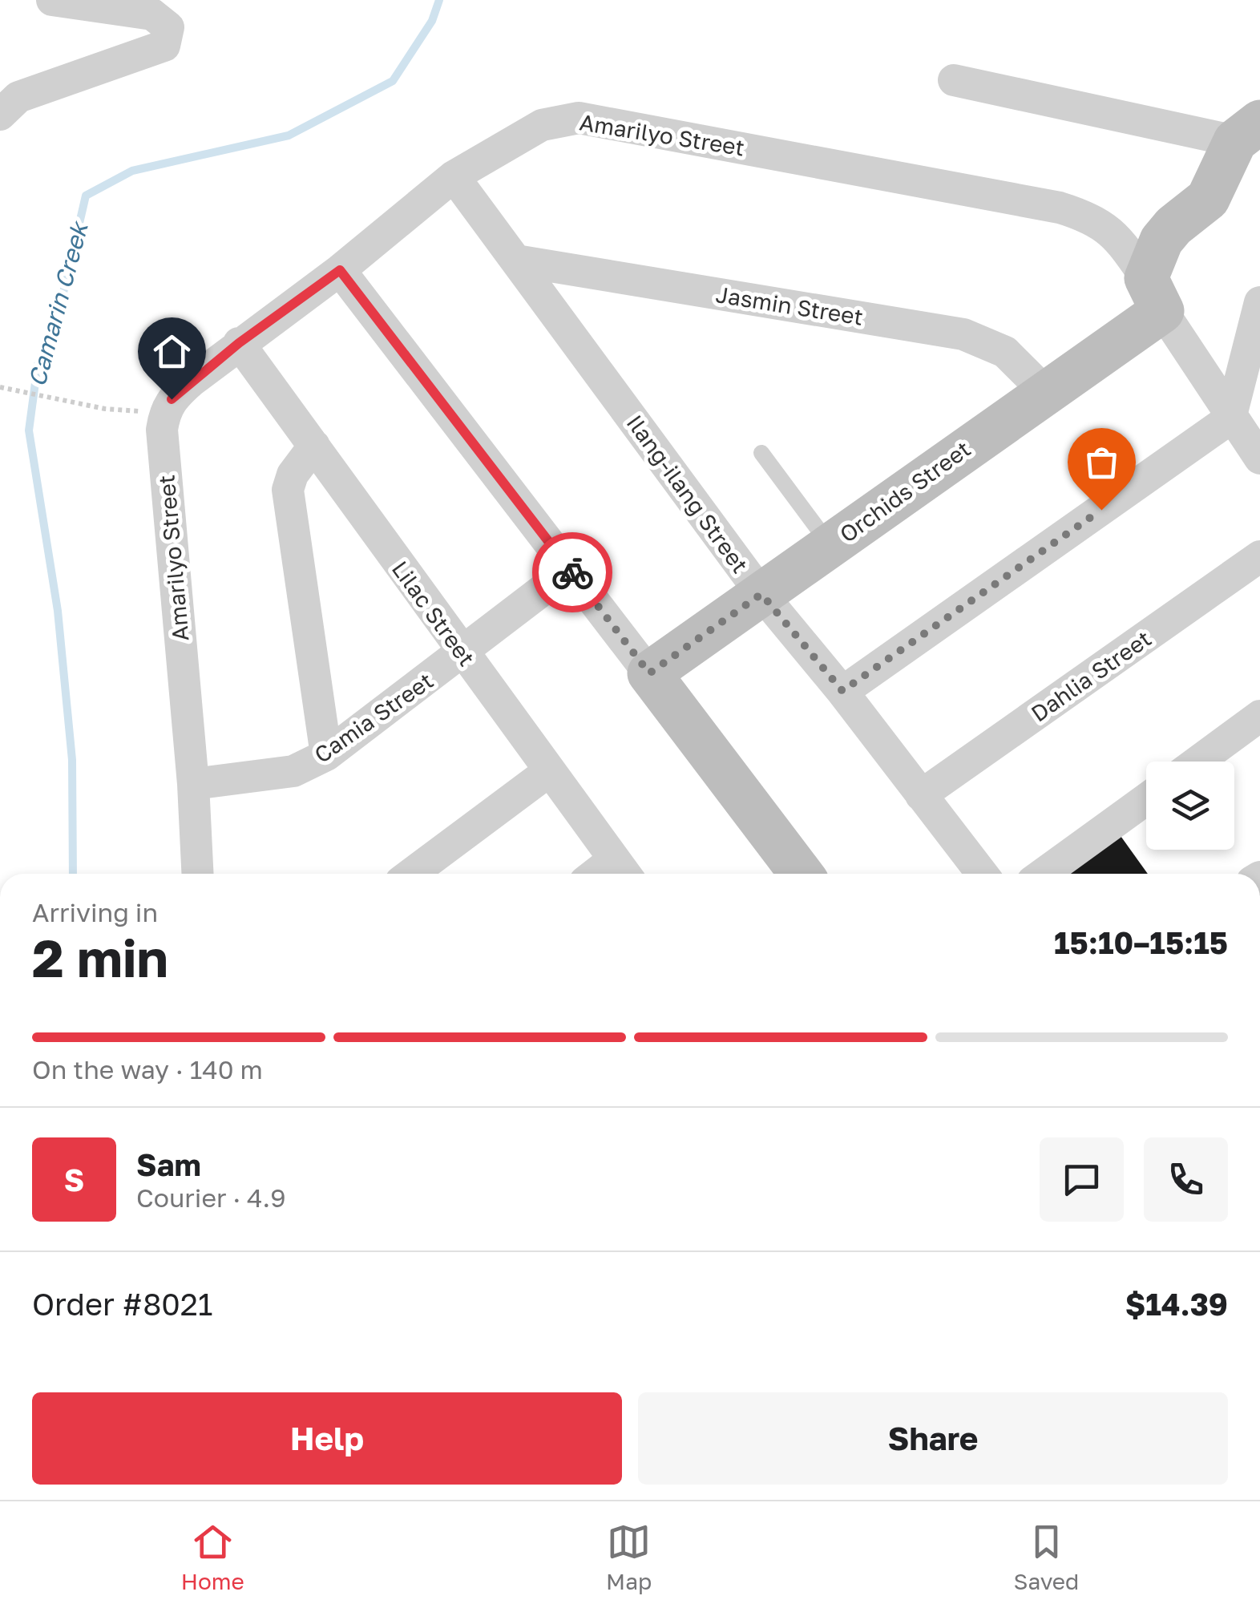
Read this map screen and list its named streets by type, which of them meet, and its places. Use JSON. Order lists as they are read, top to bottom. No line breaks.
{"streets":{"street":["Amarilyo Street","Jasmin Street","Orchids Street","Ilang-ilang Street","Lilac Street","Dahlia Street","Camia Street"]},"crossings":[["Amarilyo Street","Orchids Street"],["Amarilyo Street","Ilang-ilang Street"],["Amarilyo Street","Lilac Street"],["Amarilyo Street","Camia Street"],["Jasmin Street","Orchids Street"],["Jasmin Street","Ilang-ilang Street"],["Orchids Street","Ilang-ilang Street"],["Ilang-ilang Street","Dahlia Street"],["Lilac Street","Camia Street"]],"water":["Camarin Creek"],"page":{"heading":["2 min","Arriving in","15:10–15:15"],"panel":["Sam","Courier · 4.9","Order #8021","$14.39"],"bar":"On the way · 140 m","round":"S","buttons":["Help","Share"],"tabs":["Home","Map","Saved"]}}
